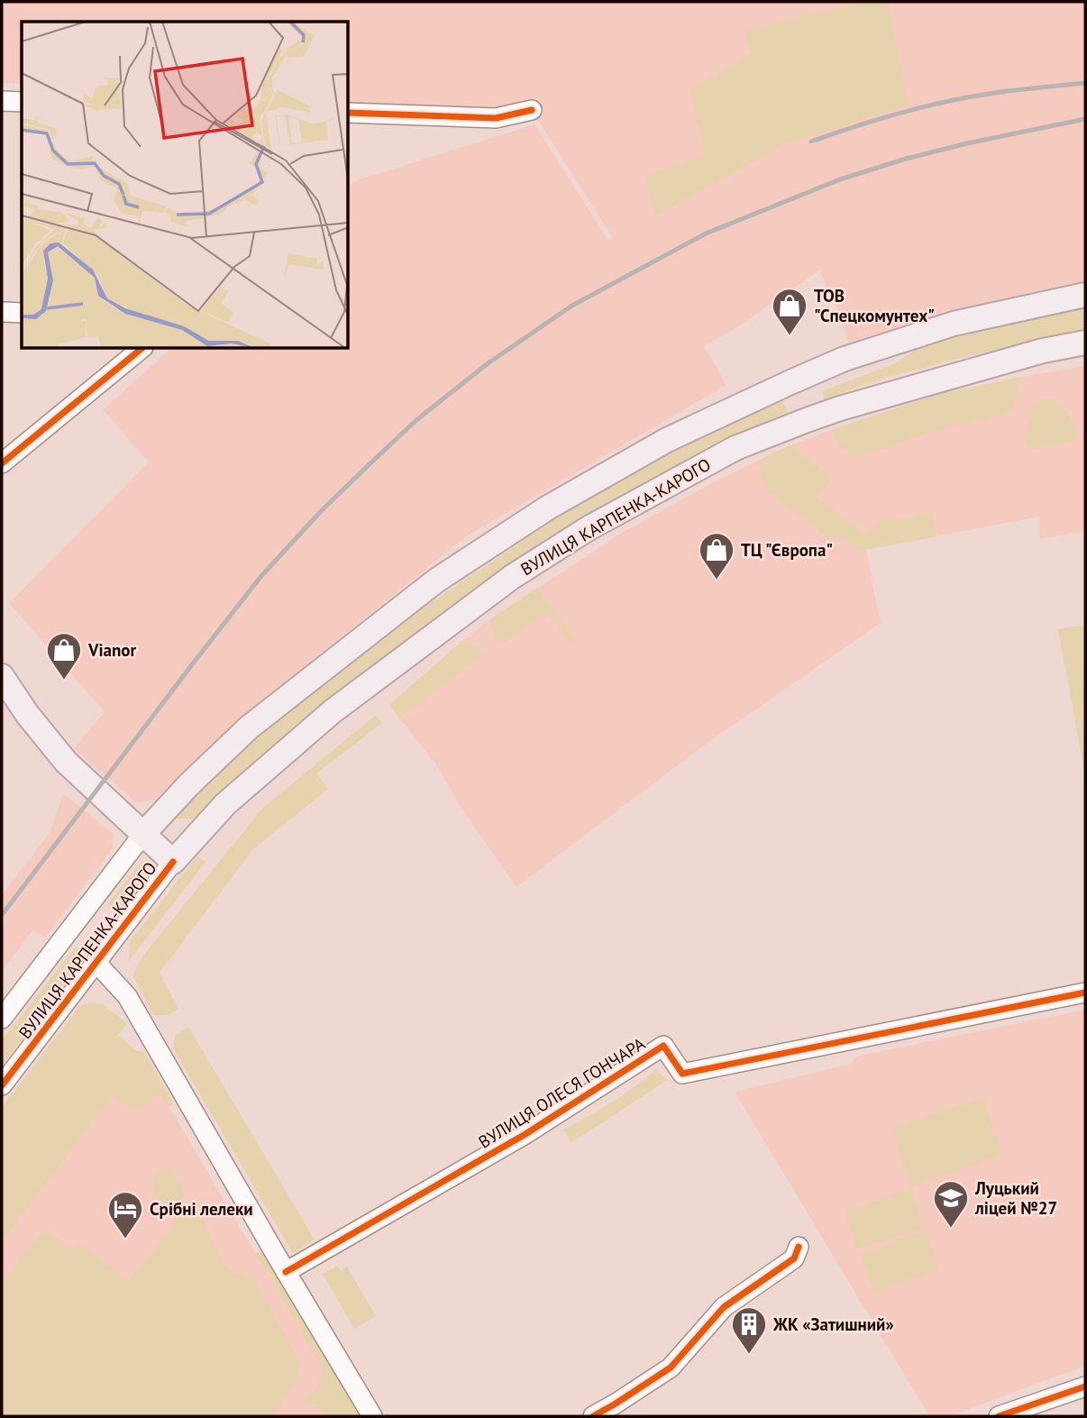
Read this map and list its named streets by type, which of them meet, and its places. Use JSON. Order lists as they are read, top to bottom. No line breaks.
{"streets":{"main road":["ВУЛИЦЯ КАРПЕНКА-КАРОГО"],"street":["ВУЛИЦЯ ОЛЕСЯ ГОНЧАРА"]},"places":{"shop":["ТОВ \"Спецкомунтех\"","ТЦ \"Європа\"","Vianor"],"school or university":["Луцький ліцей №27"],"hotel":["Срібні лелеки"],"building":["ЖК «Затишний»"]}}
